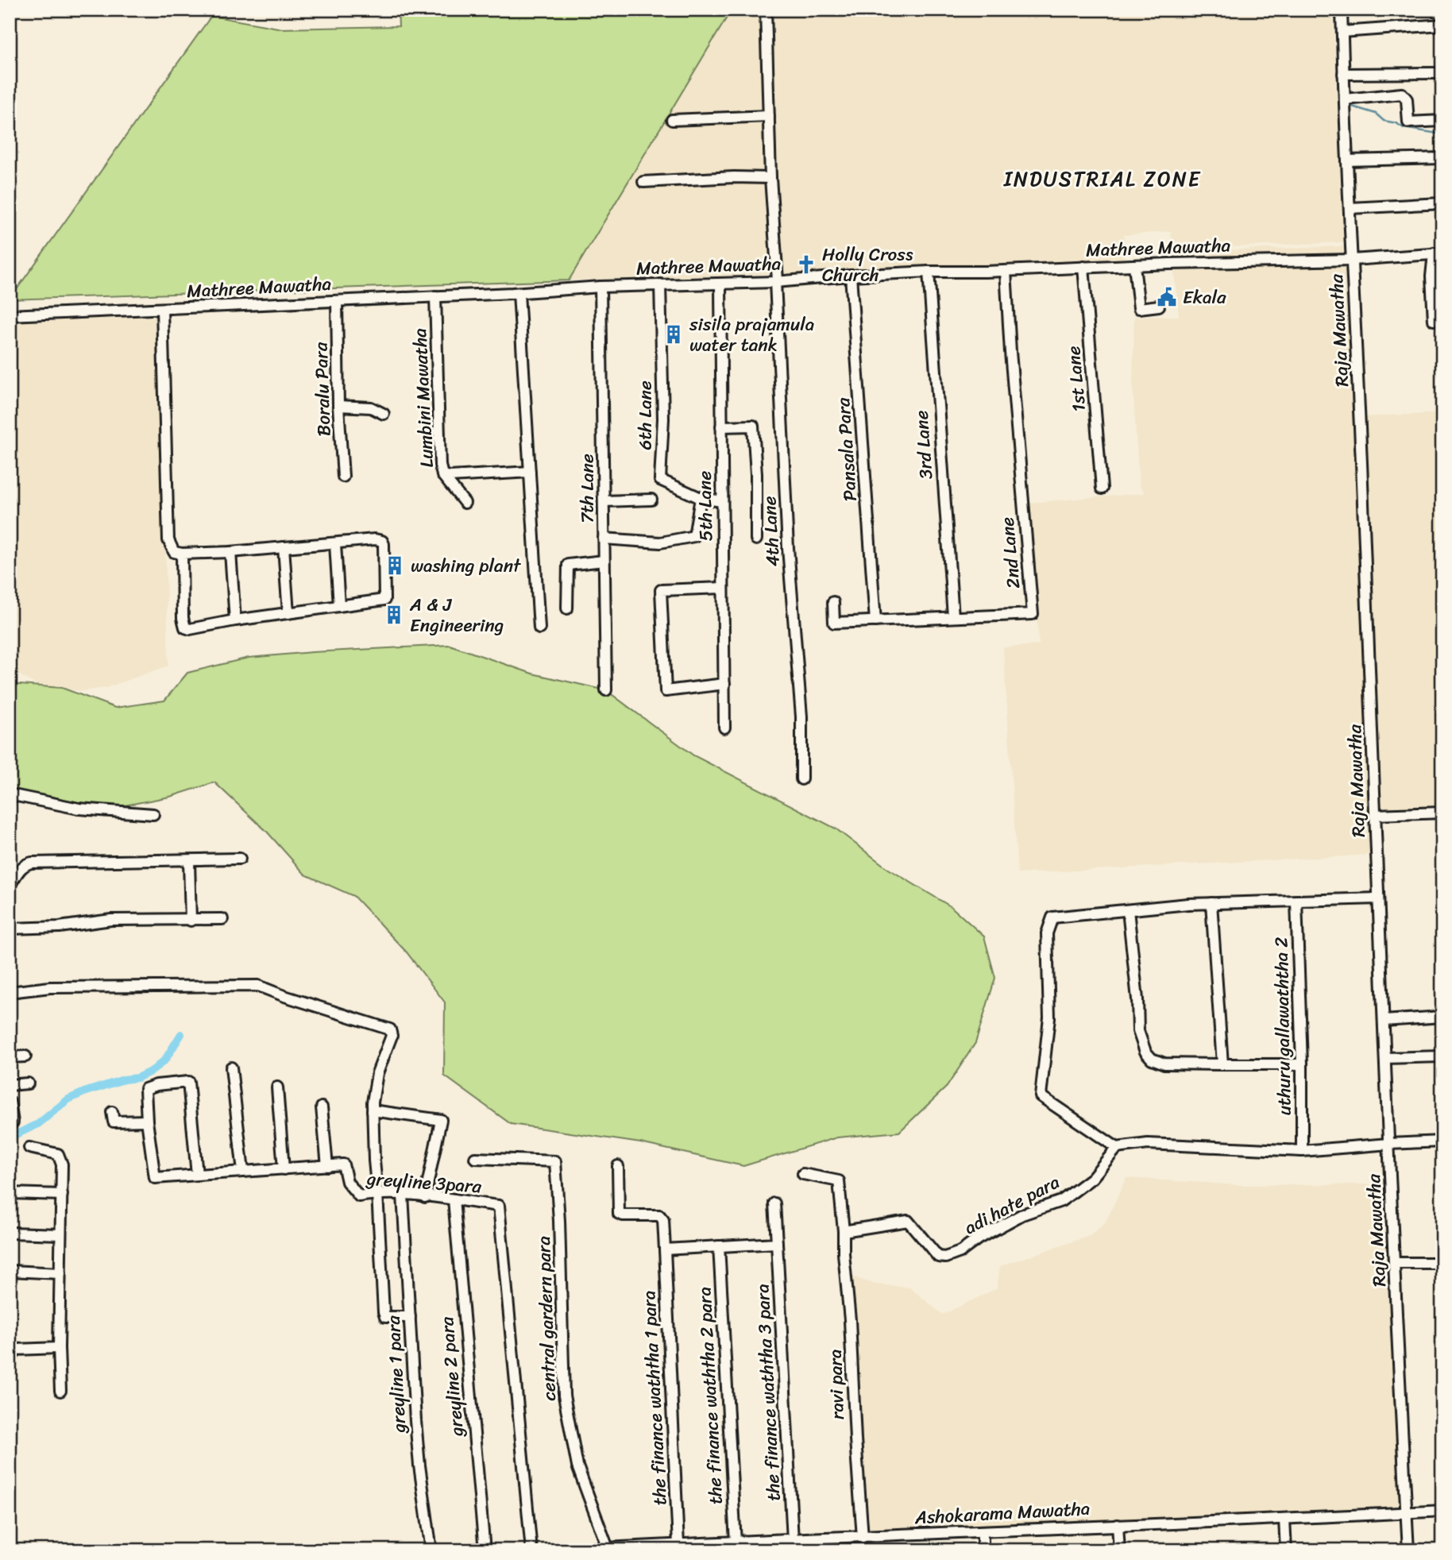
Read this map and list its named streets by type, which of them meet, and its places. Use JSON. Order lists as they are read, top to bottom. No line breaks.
{"streets":{"street":["Mathree Mawatha","Raja Mawatha","1st Lane","Boralu Para","Lumbini Mawatha","6th Lane","3rd Lane","Pansala Para","7th Lane","5th Lane","4th Lane","2nd Lane","uthuru gallawaththa 2","greyline 3para","adi hate para","central gardern para","greyline 1 para","greyline 2 para","ravi para","the finance waththa 3 para","the finance waththa 2 para","the finance waththa 1 para","Ashokarama Mawatha"]},"crossings":[["Mathree Mawatha","Raja Mawatha"],["Mathree Mawatha","1st Lane"],["Mathree Mawatha","Boralu Para"],["Mathree Mawatha","Lumbini Mawatha"],["Mathree Mawatha","6th Lane"],["Mathree Mawatha","3rd Lane"],["Mathree Mawatha","Pansala Para"],["Mathree Mawatha","7th Lane"],["Mathree Mawatha","5th Lane"],["Mathree Mawatha","4th Lane"],["Mathree Mawatha","2nd Lane"],["Raja Mawatha","Ashokarama Mawatha"],["6th Lane","5th Lane"],["3rd Lane","2nd Lane"],["Pansala Para","2nd Lane"],["greyline 3para","greyline 1 para"],["greyline 3para","greyline 2 para"],["adi hate para","ravi para"],["central gardern para","Ashokarama Mawatha"],["ravi para","Ashokarama Mawatha"],["the finance waththa 3 para","Ashokarama Mawatha"],["the finance waththa 2 para","Ashokarama Mawatha"],["the finance waththa 1 para","Ashokarama Mawatha"]],"districts":["INDUSTRIAL ZONE"],"places":{"church":["Holly Cross Church"],"public building":["Ekala"],"building":["sisila prajamula water tank","washing plant","A & J Engineering"]}}
